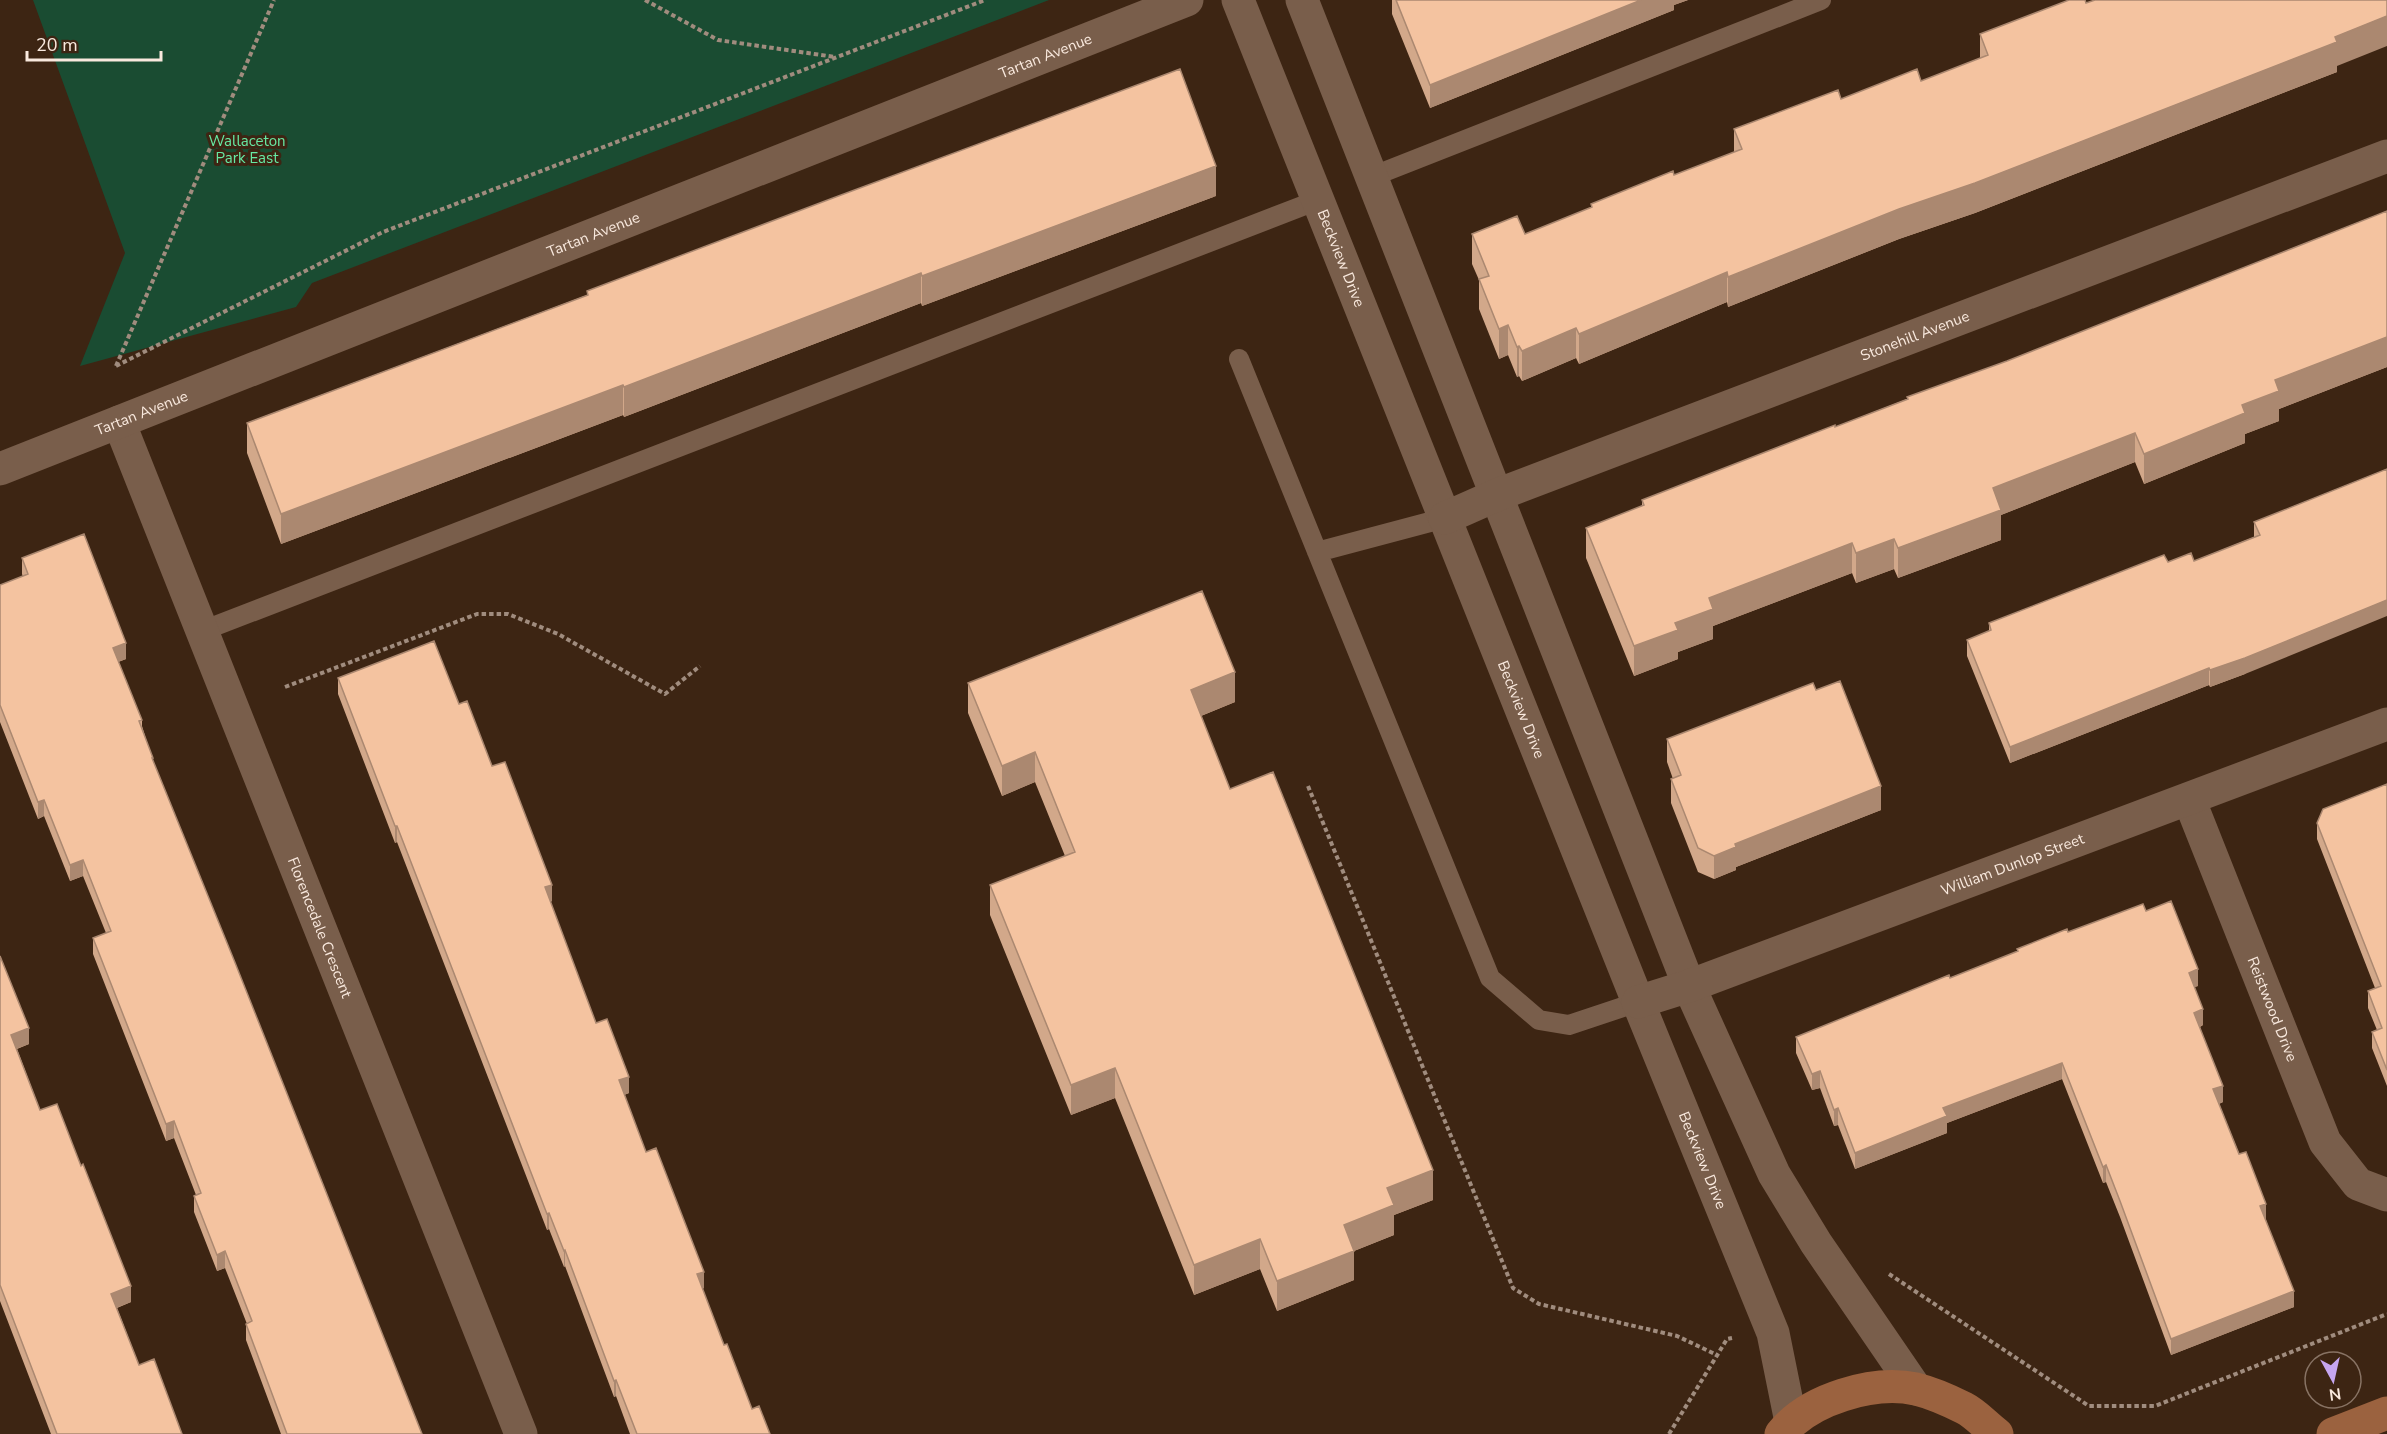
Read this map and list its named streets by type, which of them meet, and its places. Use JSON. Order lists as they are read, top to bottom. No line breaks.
{"streets":{"street":["Tartan Avenue","Beckview Drive","Stonehill Avenue","William Dunlop Street","Florencedale Crescent","Reistwood Drive"]},"crossings":[["Tartan Avenue","Florencedale Crescent"],["Beckview Drive","Stonehill Avenue"],["Beckview Drive","William Dunlop Street"],["William Dunlop Street","Reistwood Drive"]],"parks":["Wallaceton Park East"],"scale_bar":"20 m","north":"bottom"}
